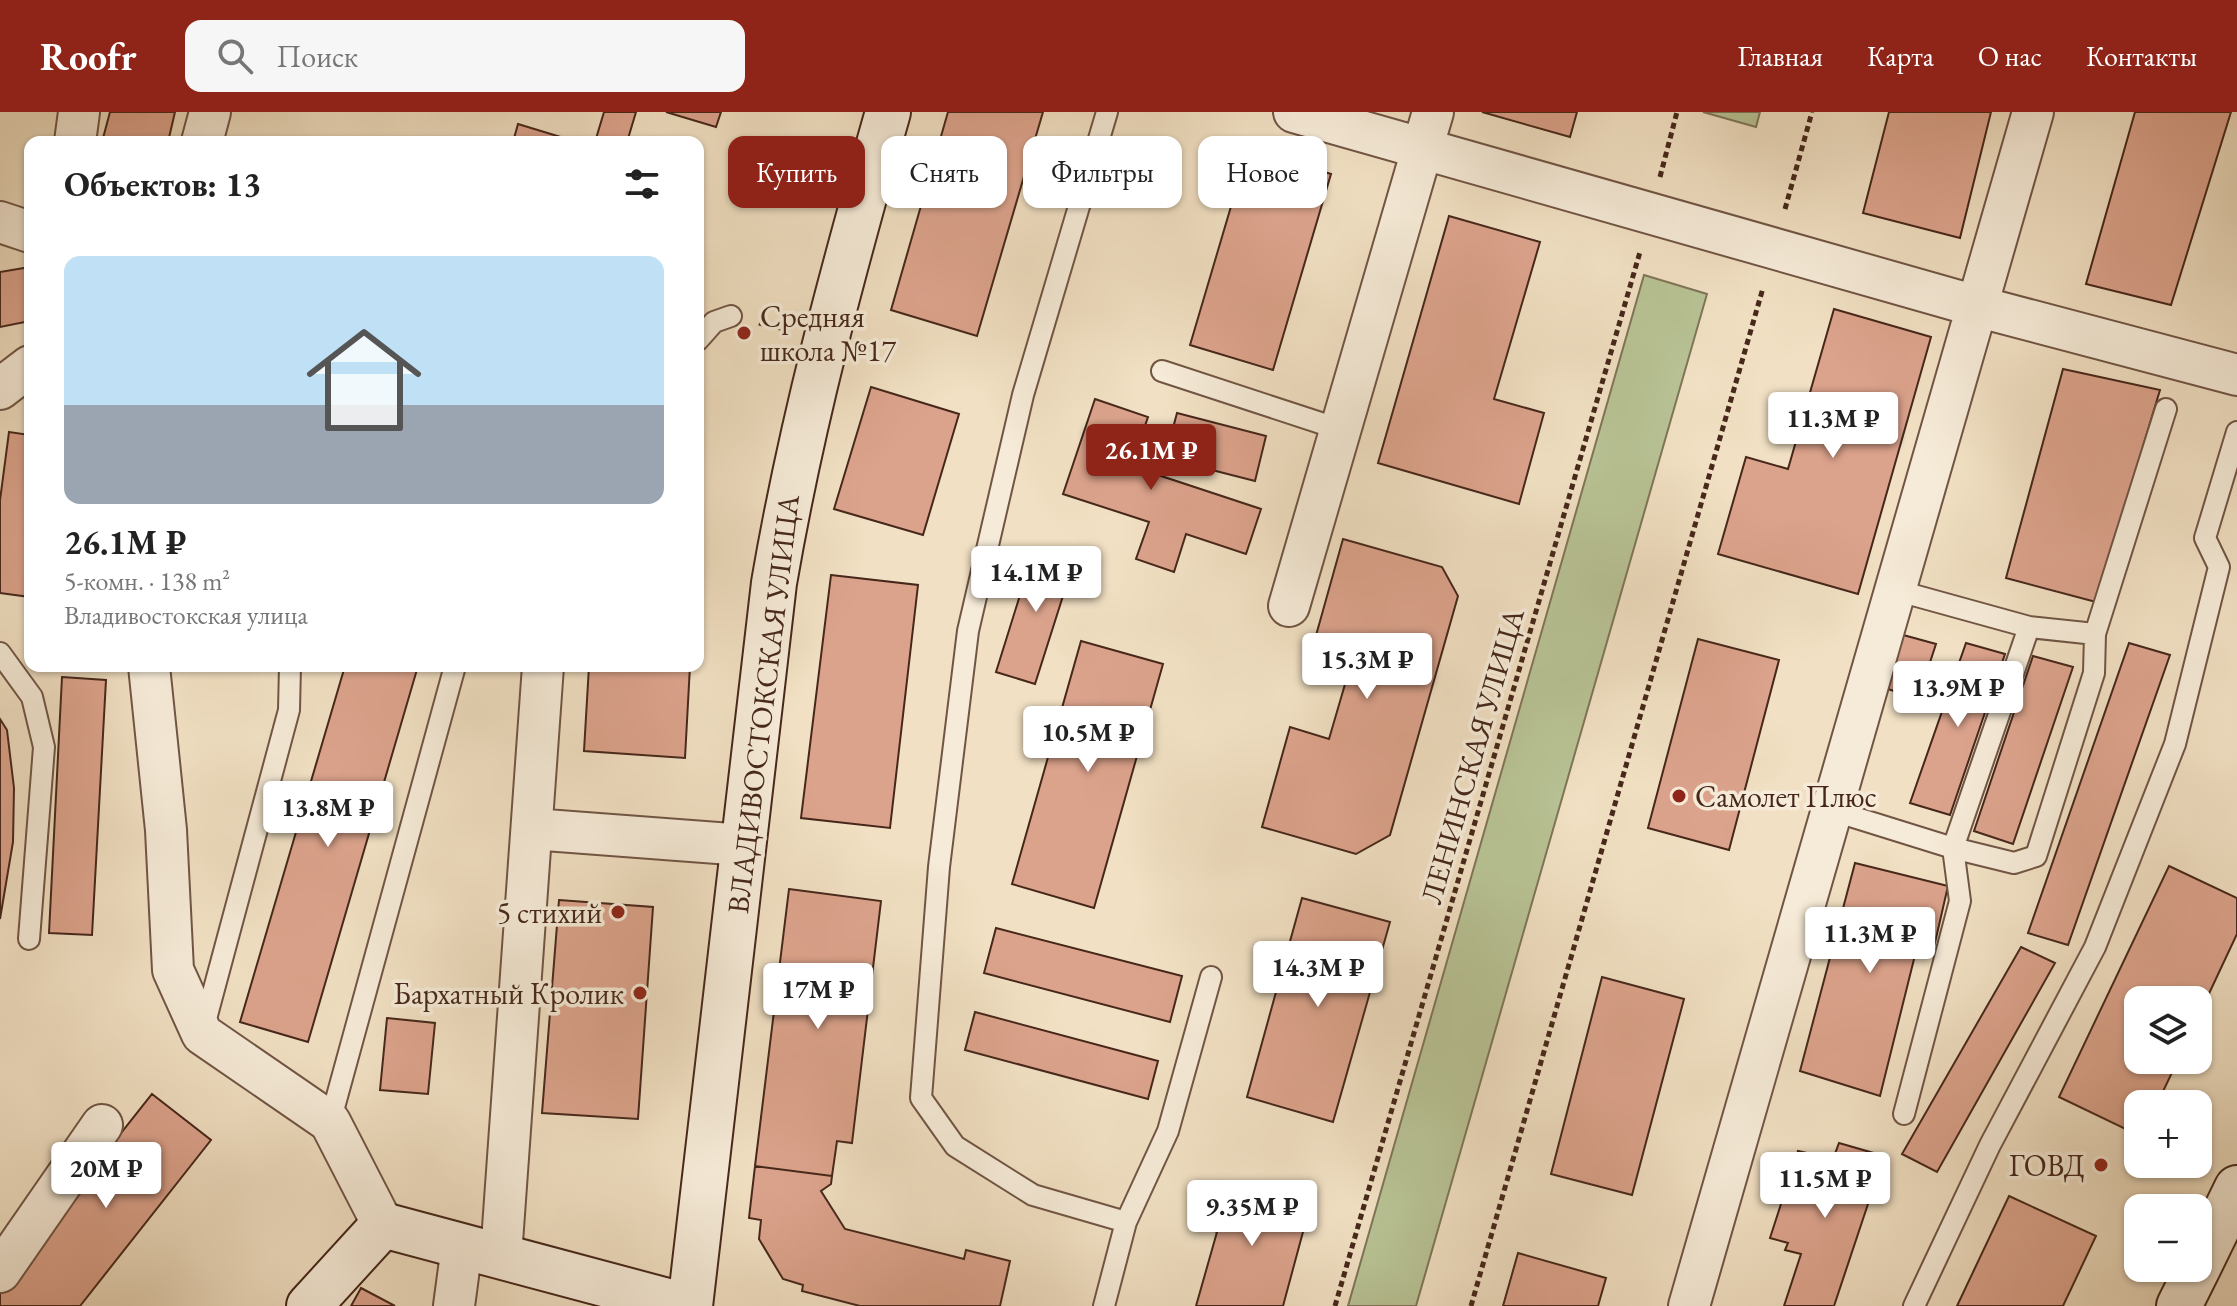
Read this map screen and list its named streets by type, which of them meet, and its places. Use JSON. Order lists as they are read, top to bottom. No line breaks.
{"streets":{"main road":["ВЛАДИВОСТОКСКАЯ УЛИЦА"],"path":["ЛЕНИНСКАЯ УЛИЦА"]},"places":["Средняя школа №17","Самолет Плюс","5 стихий","Бархатный Кролик","ГОВД"],"page":{"header":"Roofr","search":"Поиск","nav":["Главная","Карта","О нас","Контакты"],"chip":["Купить","Снять","Фильтры","Новое"],"heading":"Объектов: 13","list":[{"name":"26.1M ₽","note":"5-комн. · 138 m² · Владивостокская улица"}],"price":["11.3M ₽","26.1M ₽","14.1M ₽","15.3M ₽","13.9M ₽","10.5M ₽","13.8M ₽","11.3M ₽","14.3M ₽","17M ₽","20M ₽","11.5M ₽","9.35M ₽"],"map_buttons":["+","−"]}}
